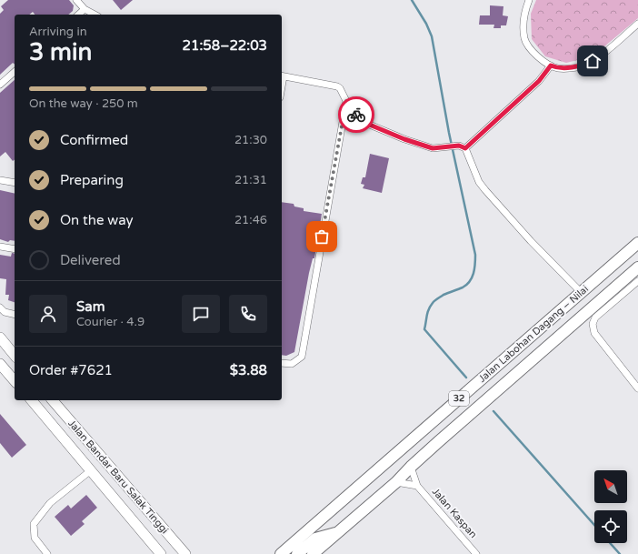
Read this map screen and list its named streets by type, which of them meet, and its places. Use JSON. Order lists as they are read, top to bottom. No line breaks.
{"streets":{"main road":["Jalan Labohan Dagang ‒ Nilai","32","Jalan Bandar Baru Salak Tinggi"],"street":["Jalan Kaspan"]},"north":"top left","page":{"heading":["3 min","Arriving in","21:58–22:03"],"panel":["Sam","Courier · 4.9","Order #7621","$3.88"],"bar":"On the way · 250 m","list":[["Confirmed","21:30"],["Preparing","21:31"],["On the way","21:46"],"Delivered"]}}
